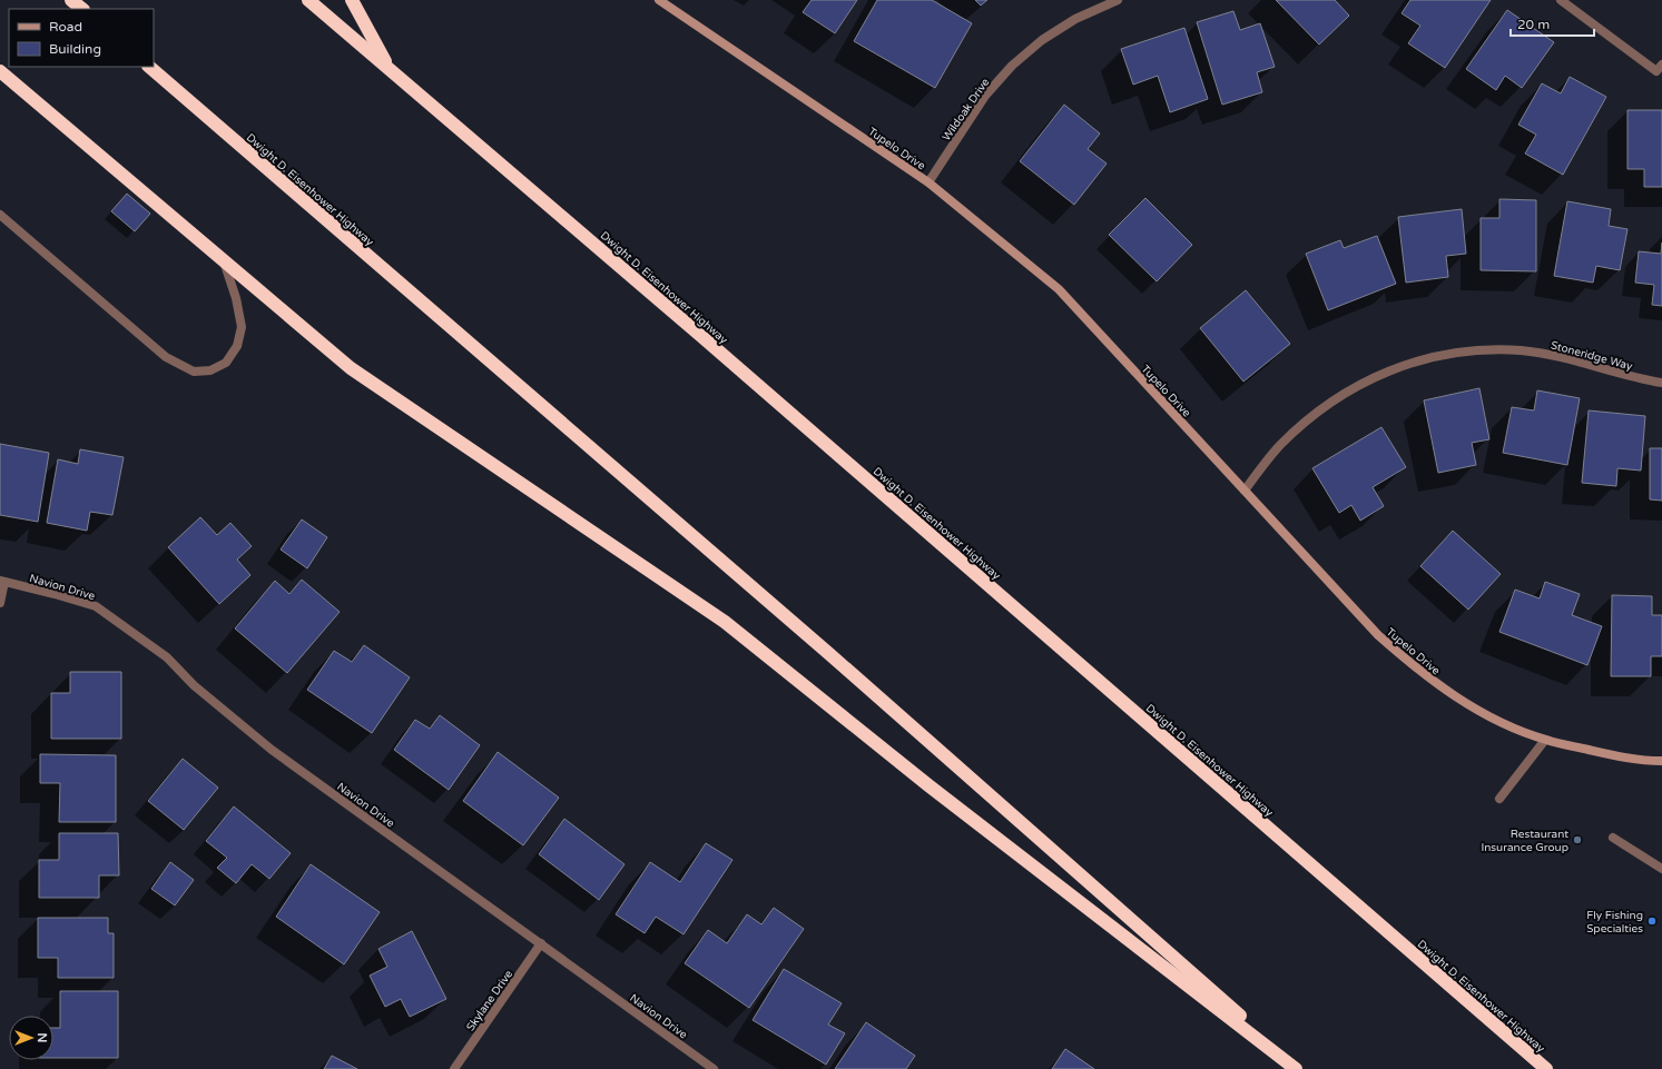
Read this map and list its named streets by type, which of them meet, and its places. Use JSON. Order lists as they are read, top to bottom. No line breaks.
{"streets":{"highway":["Dwight D. Eisenhower Highway"],"street":["Wildoak Drive","Tupelo Drive","Stoneridge Way","Navion Drive","Skylane Drive"]},"crossings":[["Wildoak Drive","Tupelo Drive"],["Tupelo Drive","Stoneridge Way"],["Navion Drive","Skylane Drive"]],"places":["Restaurant Insurance Group","Fly Fishing Specialties"],"legend":["Road","Building"],"scale_bar":"20 m","north":"right"}
